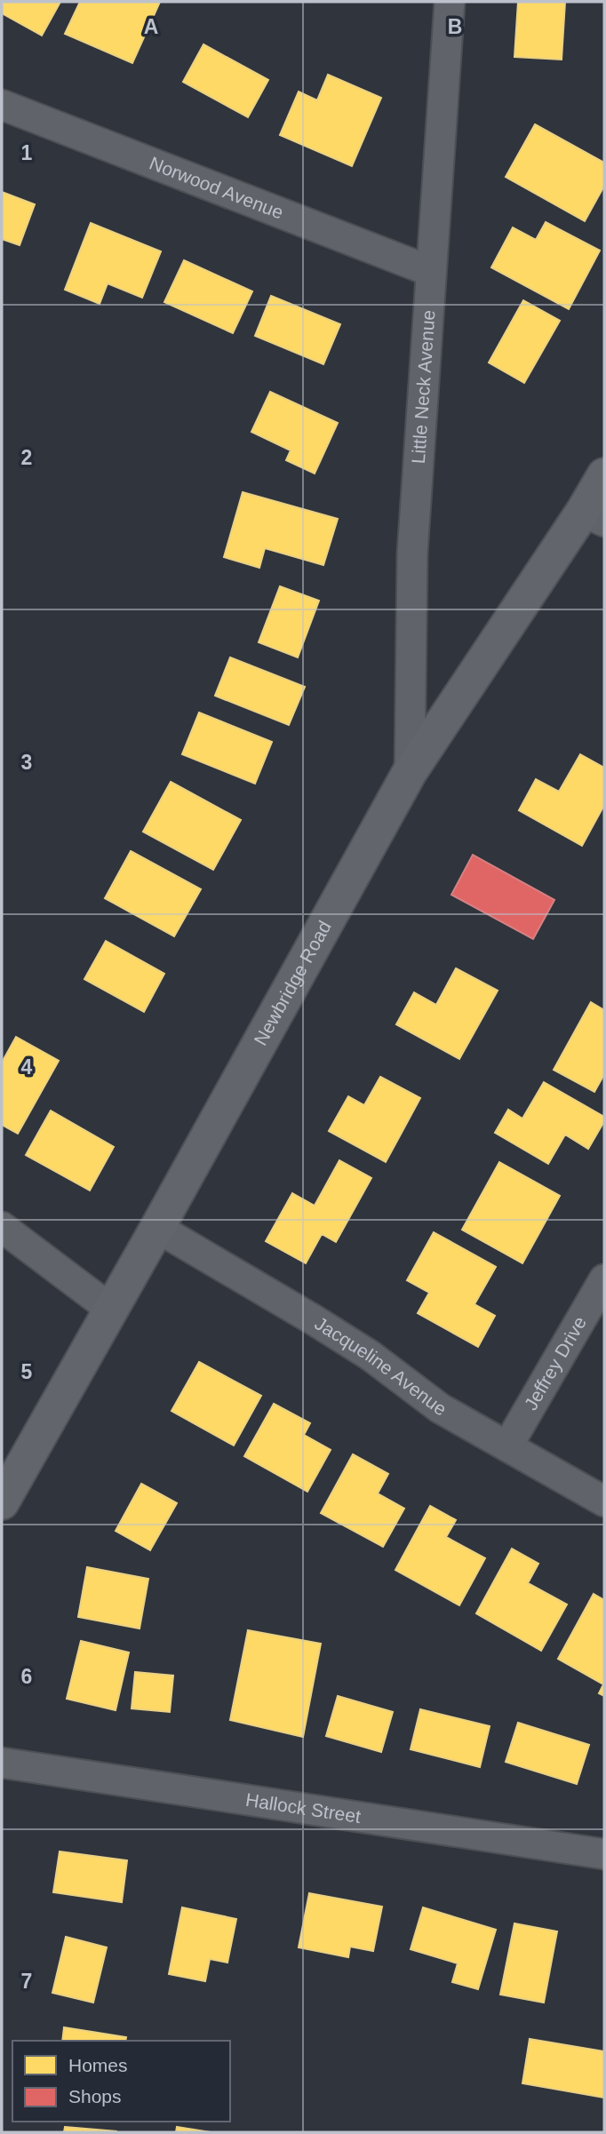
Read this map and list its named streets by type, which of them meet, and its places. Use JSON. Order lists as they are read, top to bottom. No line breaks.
{"streets":{"main road":["Newbridge Road"],"street":["Norwood Avenue","Little Neck Avenue","Jeffrey Drive","Jacqueline Avenue","Hallock Street"]},"crossings":[["Norwood Avenue","Little Neck Avenue"],["Little Neck Avenue","Newbridge Road"],["Newbridge Road","Jacqueline Avenue"],["Jeffrey Drive","Jacqueline Avenue"]],"legend":["Homes","Shops"],"grid":{"columns":["A","B"],"rows":["1","2","3","4","5","6","7"]}}
